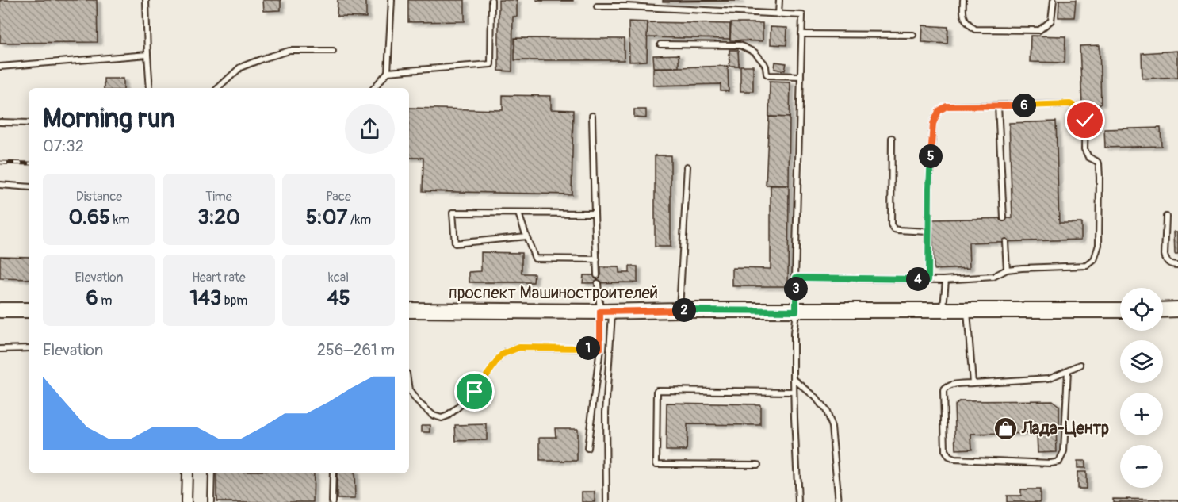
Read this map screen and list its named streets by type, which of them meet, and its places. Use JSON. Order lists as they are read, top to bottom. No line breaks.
{"streets":{"main road":["проспект Машиностроителей"]},"places":{"shop":["Лада-Центр"]},"page":{"heading":["Morning run","07:32"],"pins":["6","5","4","3","2","1"],"stats":[["Distance","0.65 km"],["Time","3:20"],["Pace","5:07 /km"],["Elevation","6 m"],["Heart rate","143 bpm"],["kcal","45"]],"map_buttons":["+","−"],"chart":["Elevation","256–261 m"]}}
